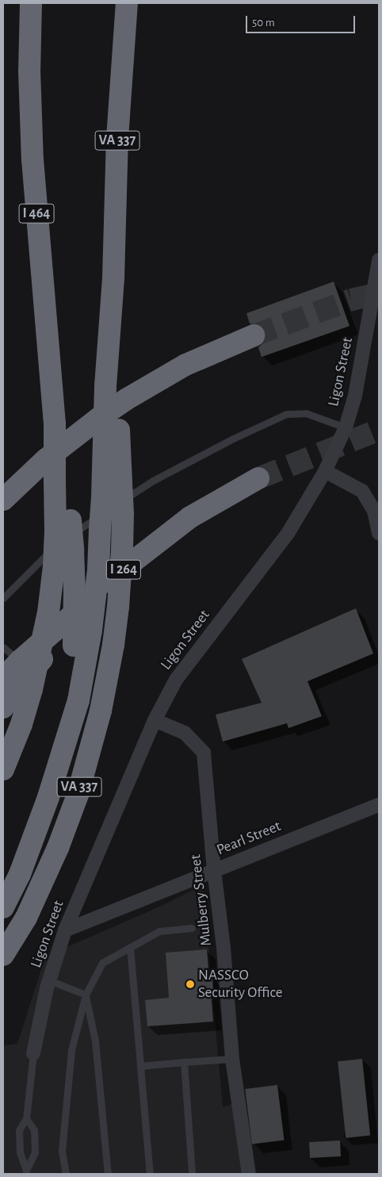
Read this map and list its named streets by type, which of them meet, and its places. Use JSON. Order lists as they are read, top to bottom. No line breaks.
{"streets":{"highway":["VA 337","I 464","I 264"],"street":["Ligon Street","Pearl Street","Mulberry Street"]},"crossings":[["Ligon Street","Pearl Street"],["Ligon Street","Mulberry Street"],["Pearl Street","Mulberry Street"]],"places":["NASSCO Security Office"],"scale_bar":"50 m"}
